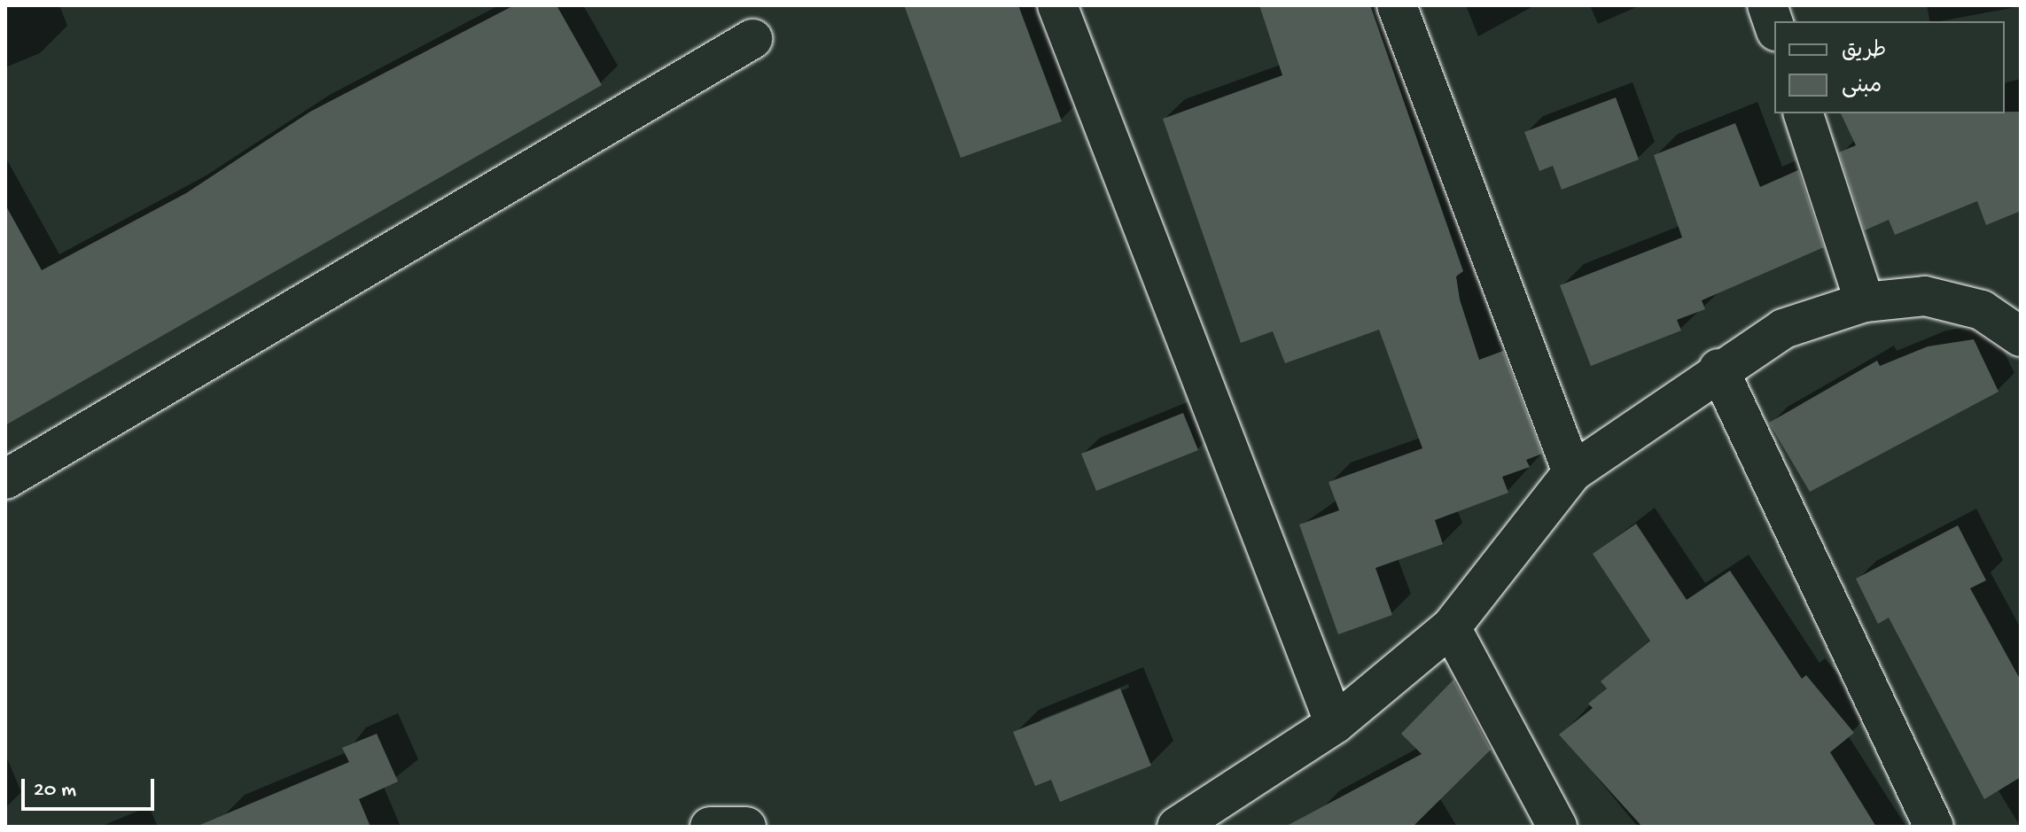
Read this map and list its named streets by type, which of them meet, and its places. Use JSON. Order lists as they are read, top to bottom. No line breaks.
{"legend":["طريق","مبنى"],"scale_bar":"20 m"}
